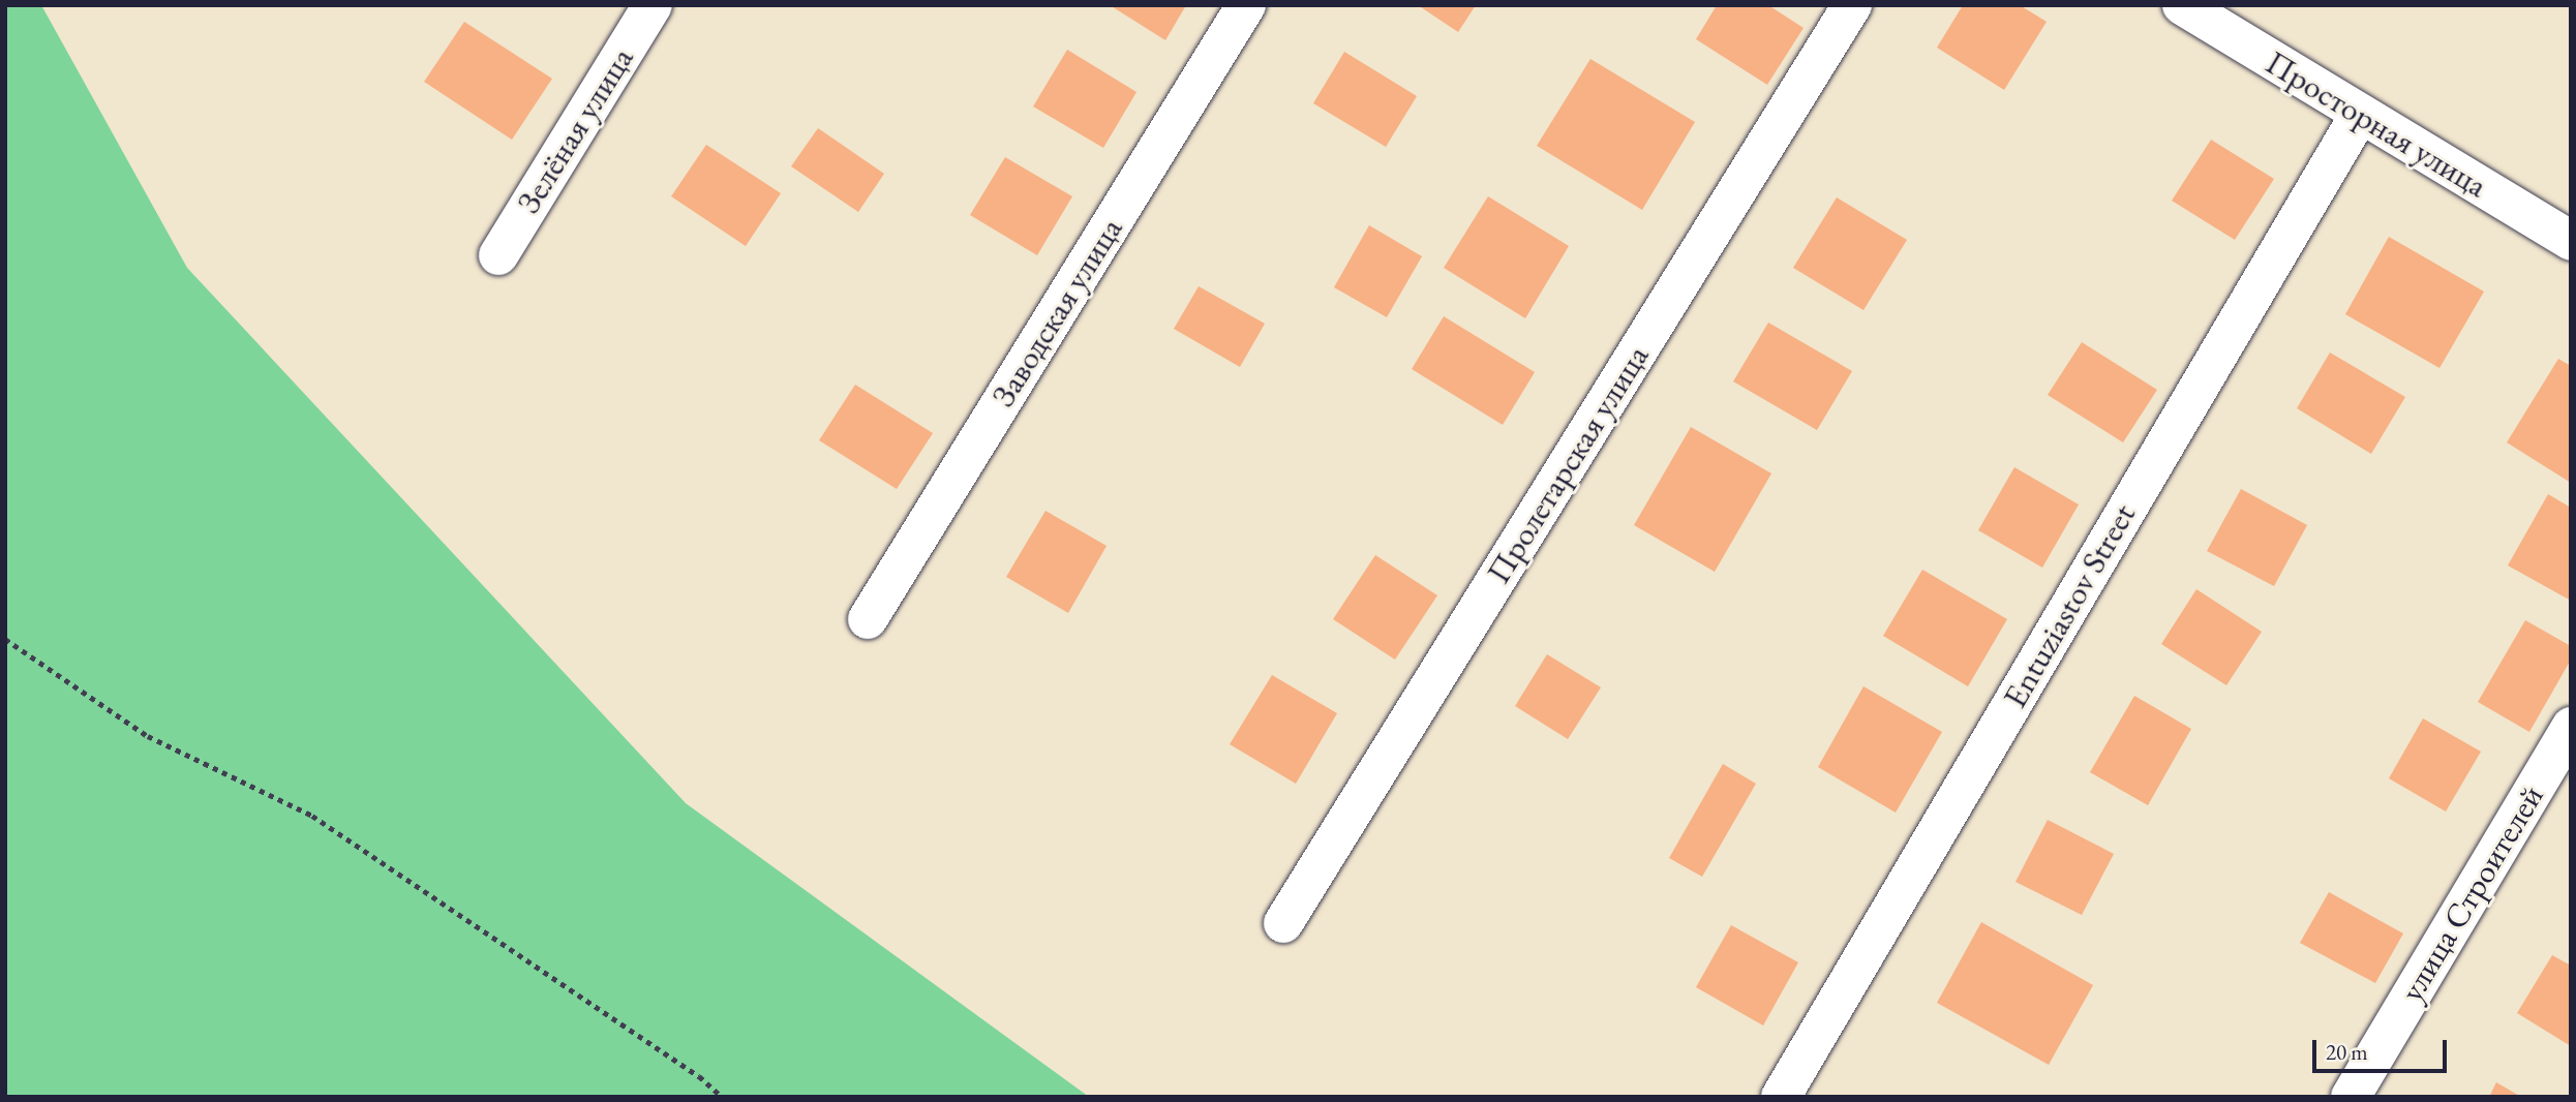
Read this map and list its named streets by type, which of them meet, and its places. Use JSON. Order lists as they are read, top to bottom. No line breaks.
{"streets":{"street":["Просторная улица","Зелёная улица","Заводская улица","Пролетарская улица","Entuziastov Street","улица Строителей"]},"crossings":[["Просторная улица","Entuziastov Street"]],"scale_bar":"20 m"}
